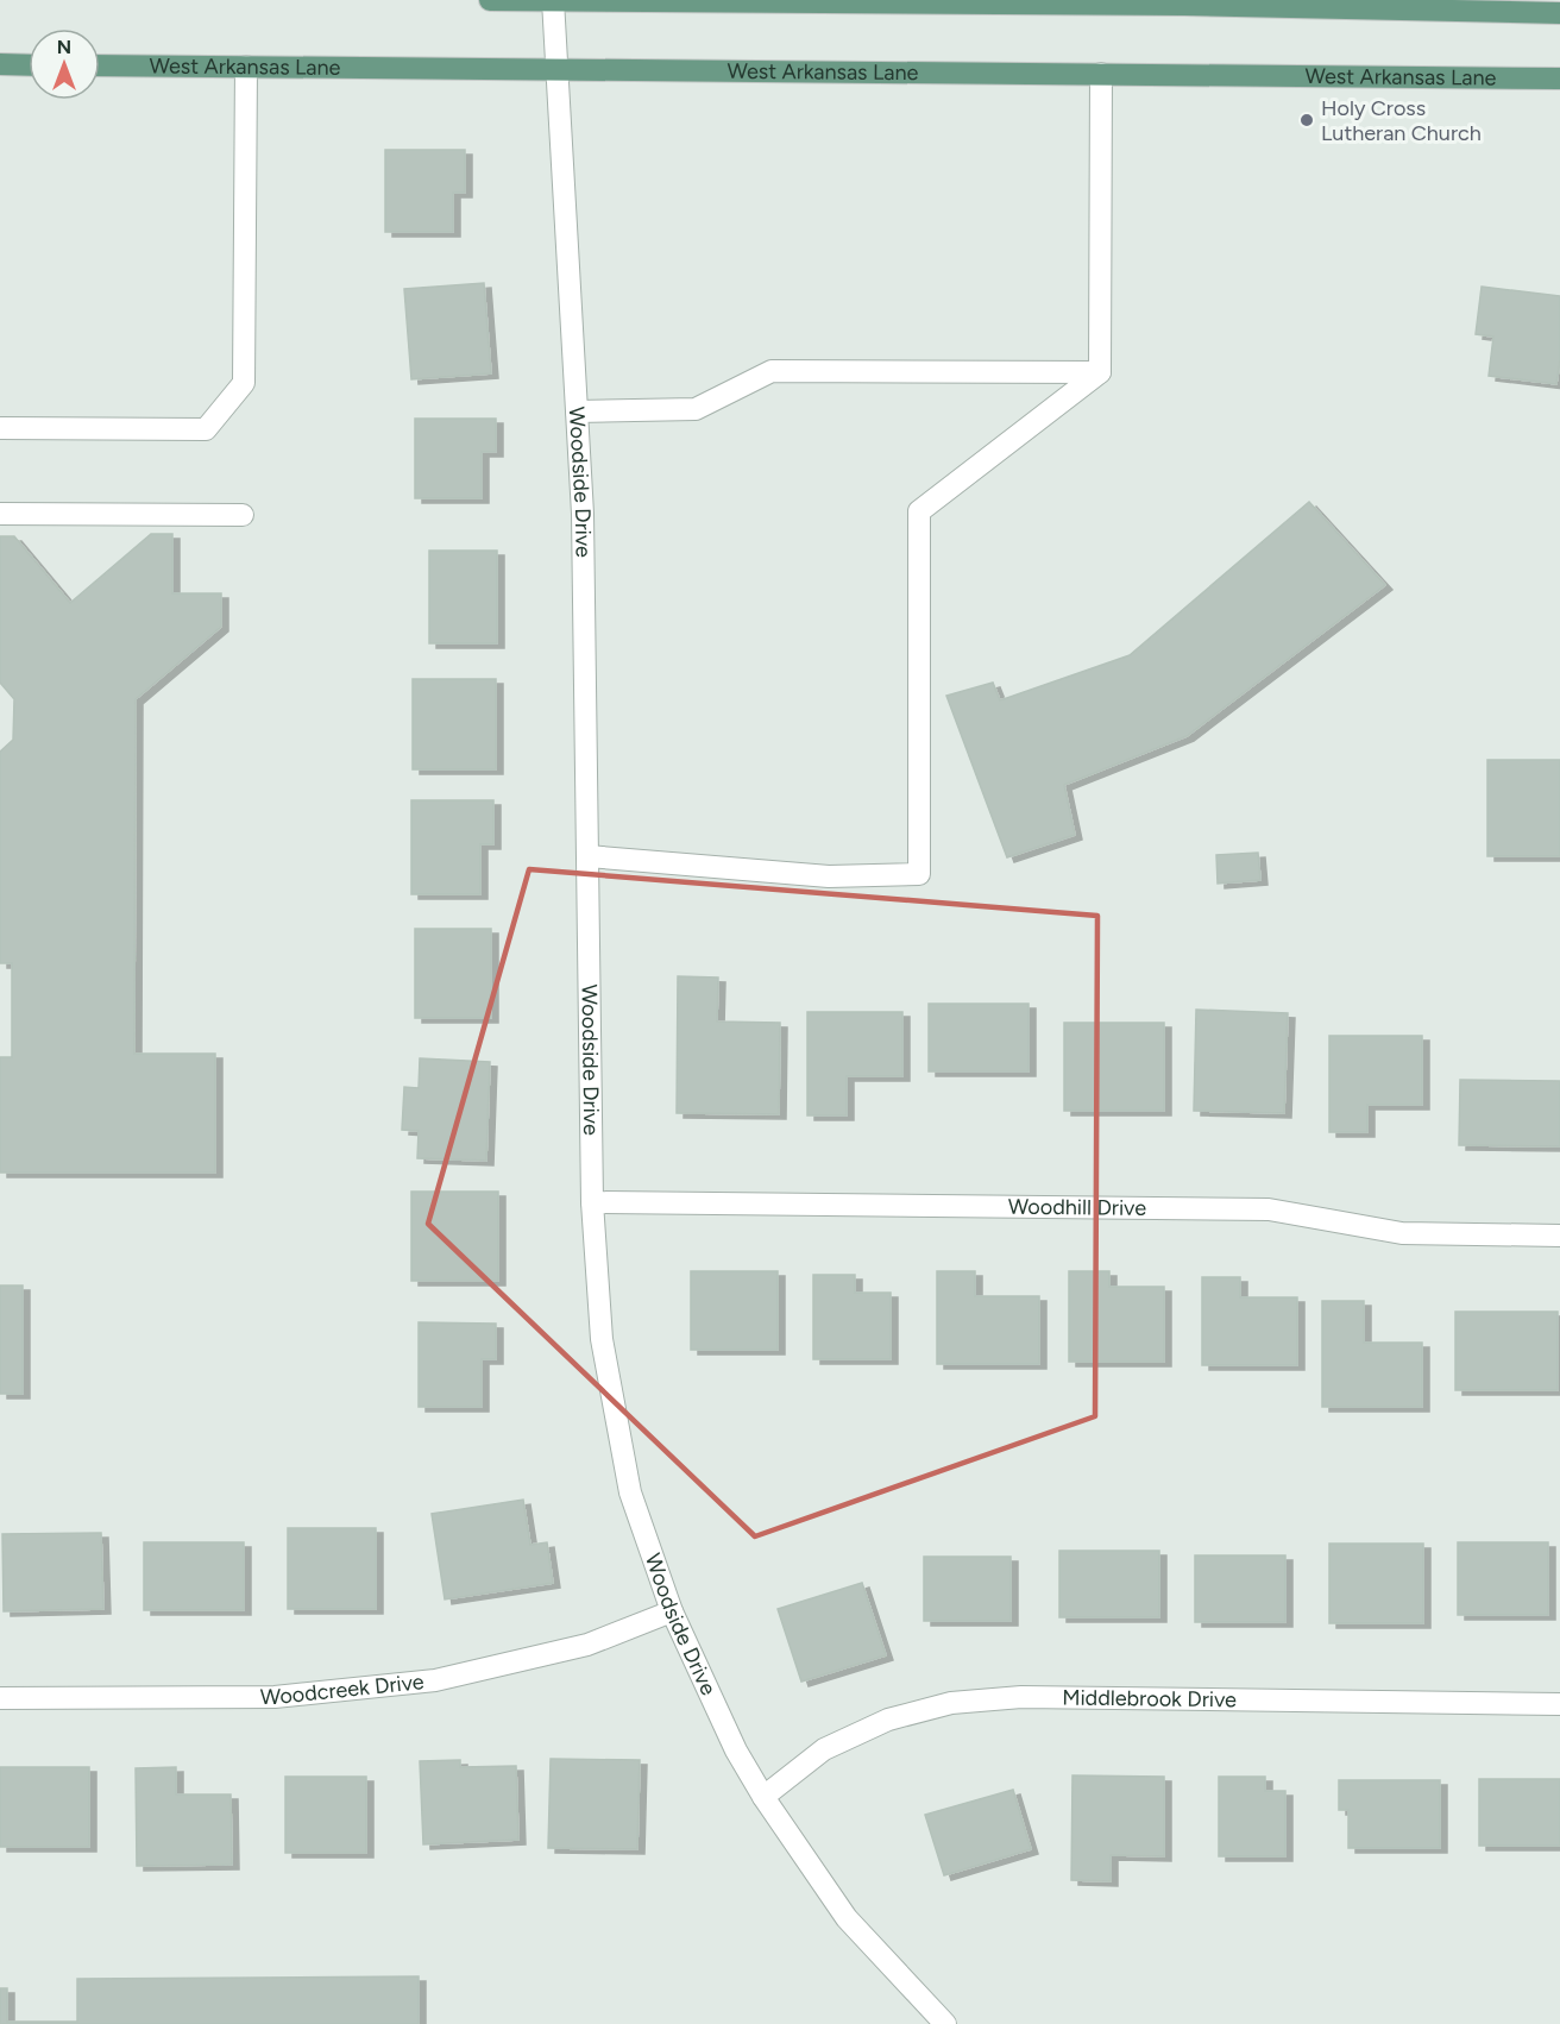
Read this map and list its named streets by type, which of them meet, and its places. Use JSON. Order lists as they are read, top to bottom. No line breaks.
{"streets":{"main road":["West Arkansas Lane"],"street":["Woodside Drive","Woodhill Drive","Woodcreek Drive","Middlebrook Drive"]},"crossings":[["West Arkansas Lane","Woodside Drive"],["Woodside Drive","Woodhill Drive"],["Woodside Drive","Woodcreek Drive"],["Woodside Drive","Middlebrook Drive"]],"places":["Holy Cross Lutheran Church"],"north":"top"}
